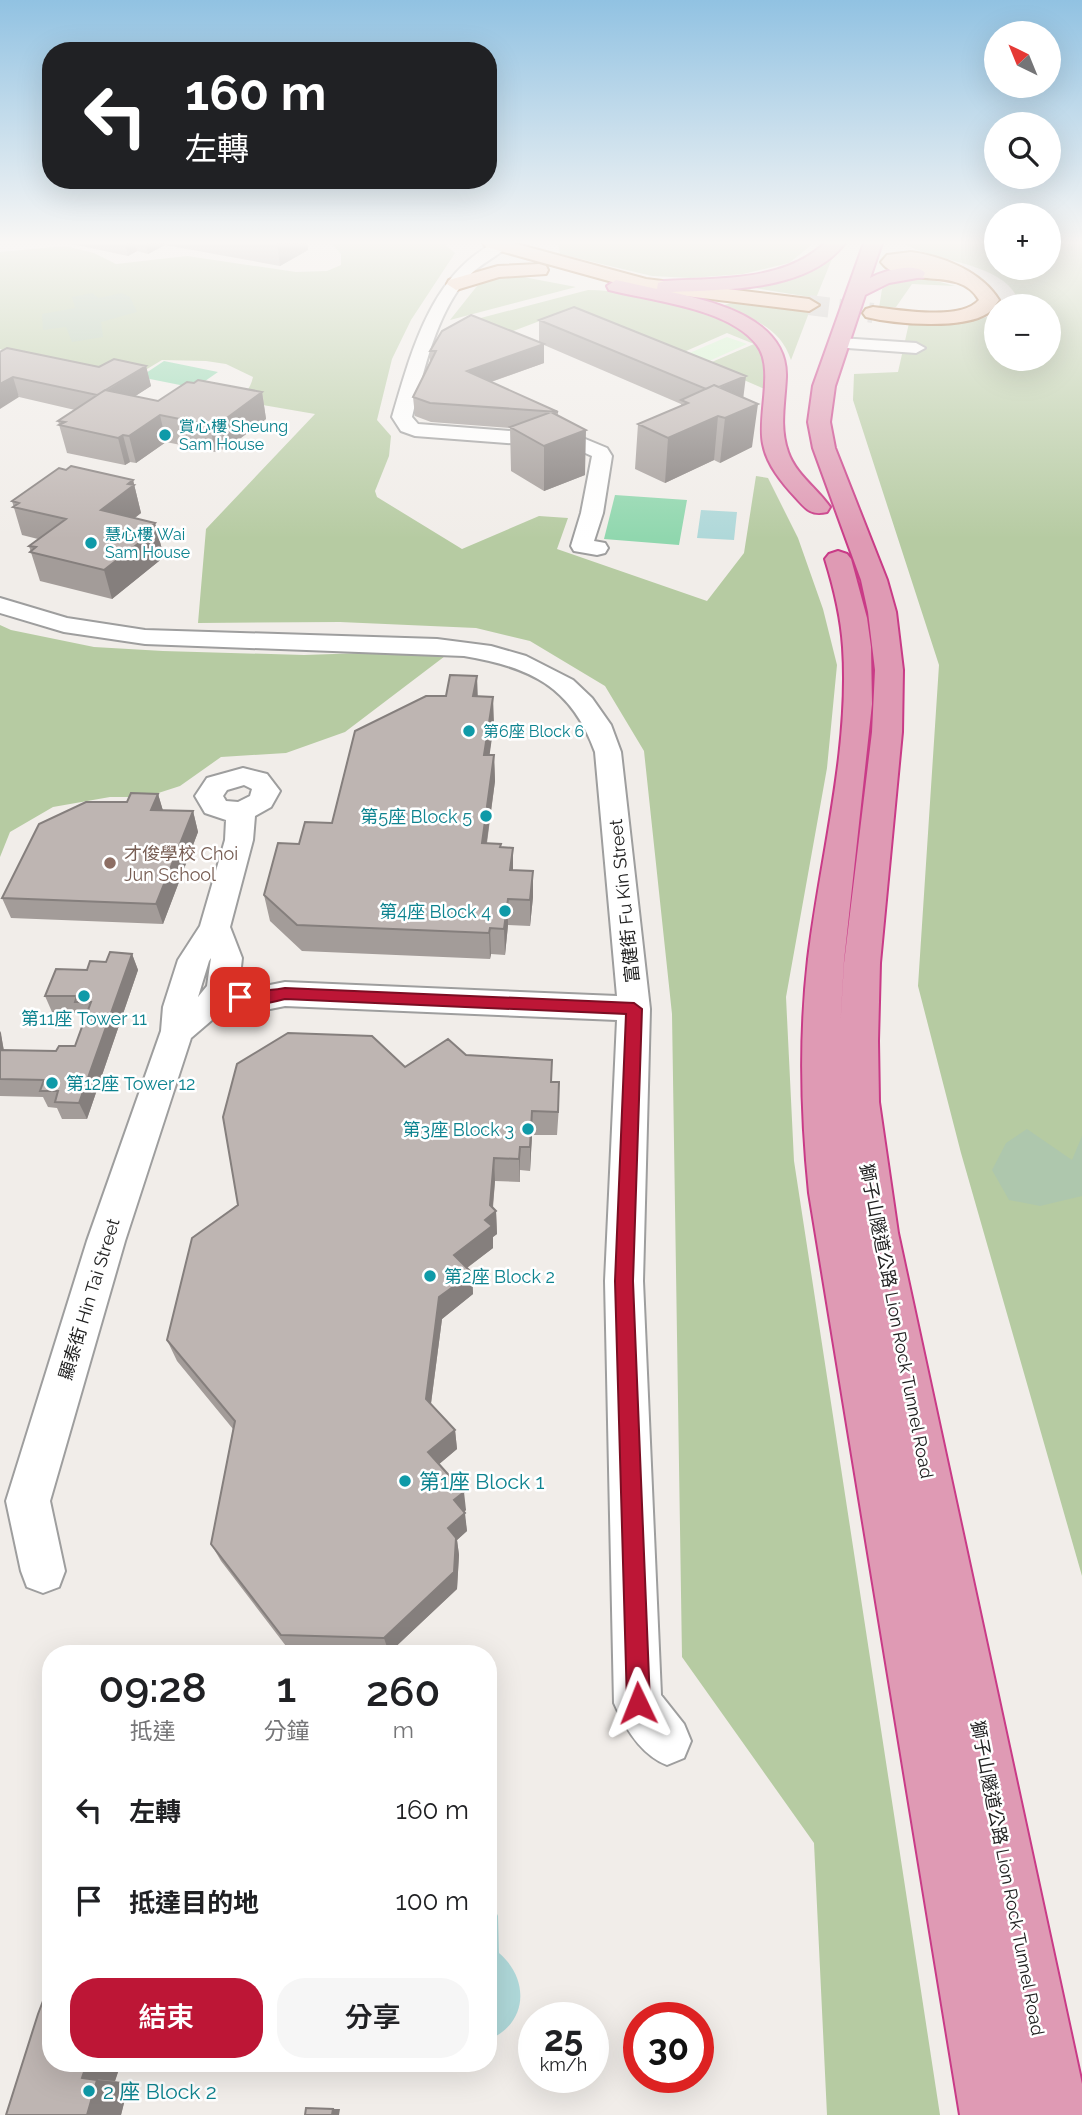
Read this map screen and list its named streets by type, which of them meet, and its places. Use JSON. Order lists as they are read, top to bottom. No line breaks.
{"streets":{"highway":["獅子山隧道公路 Lion Rock Tunnel Road"],"street":["富健街 Fu Kin Street","顯泰街 Hin Tai Street"]},"places":["賞心樓 Sheung Sam House","慧心樓 Wai Sam House","第6座 Block 6","第5座 Block 5","才俊學校 Choi Jun School","第4座 Block 4","第11座 Tower 11","第12座 Tower 12","第3座 Block 3","第2座 Block 2","第1座 Block 1","2 座 Block 2"],"north":"top left","page":{"map_buttons":["+","−"],"turn":["160 m","左轉"],"eta":["09:28","抵達","1","分鐘","260","m"],"list":[{"name":"左轉","value":"160 m"},{"name":"抵達目的地","value":"100 m"}],"buttons":["結束","分享"],"speed":"25 km/h","limit":"30"}}
